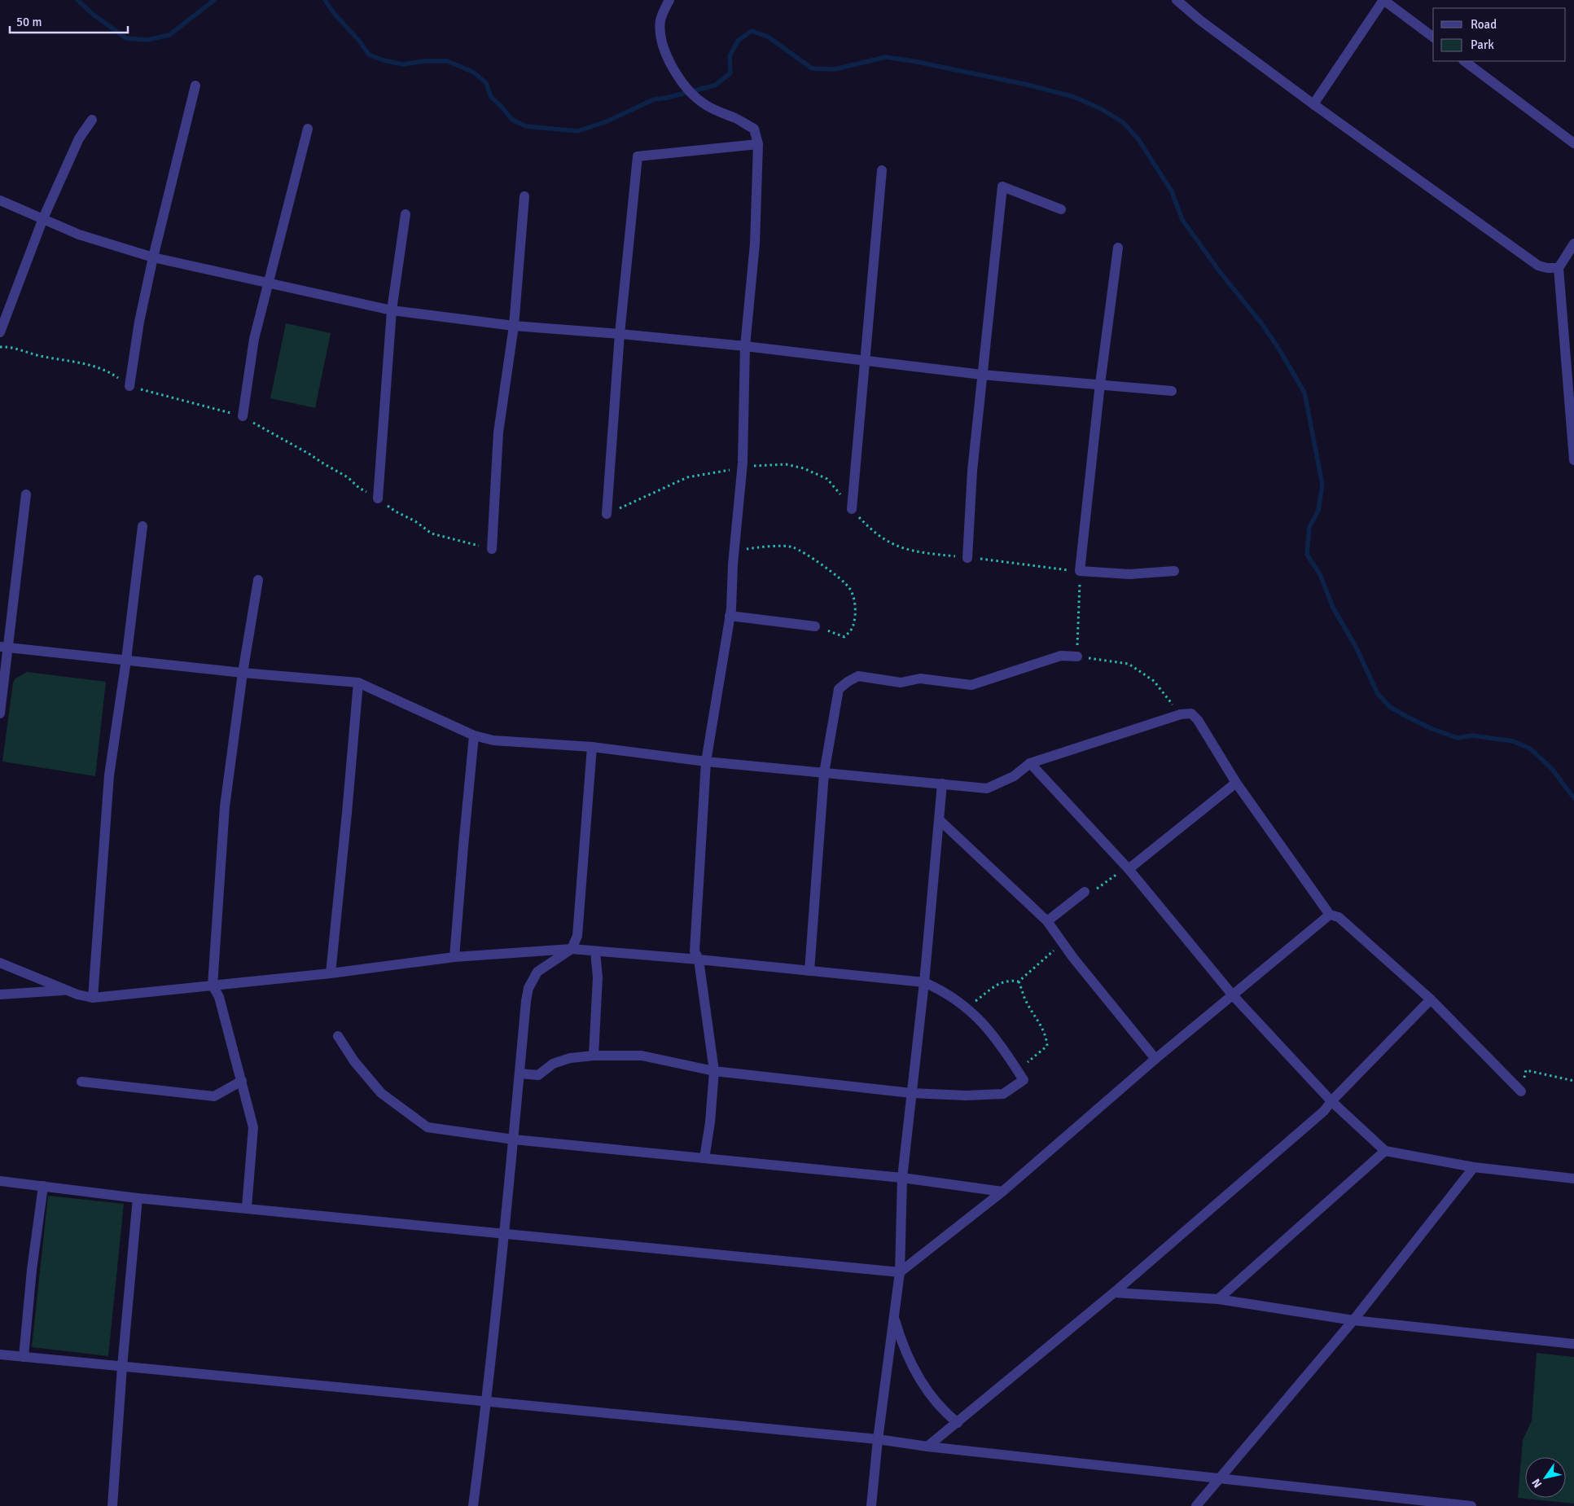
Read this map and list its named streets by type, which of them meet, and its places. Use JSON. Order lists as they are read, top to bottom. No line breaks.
{"legend":["Road","Park"],"scale_bar":"50 m","north":"bottom left"}
